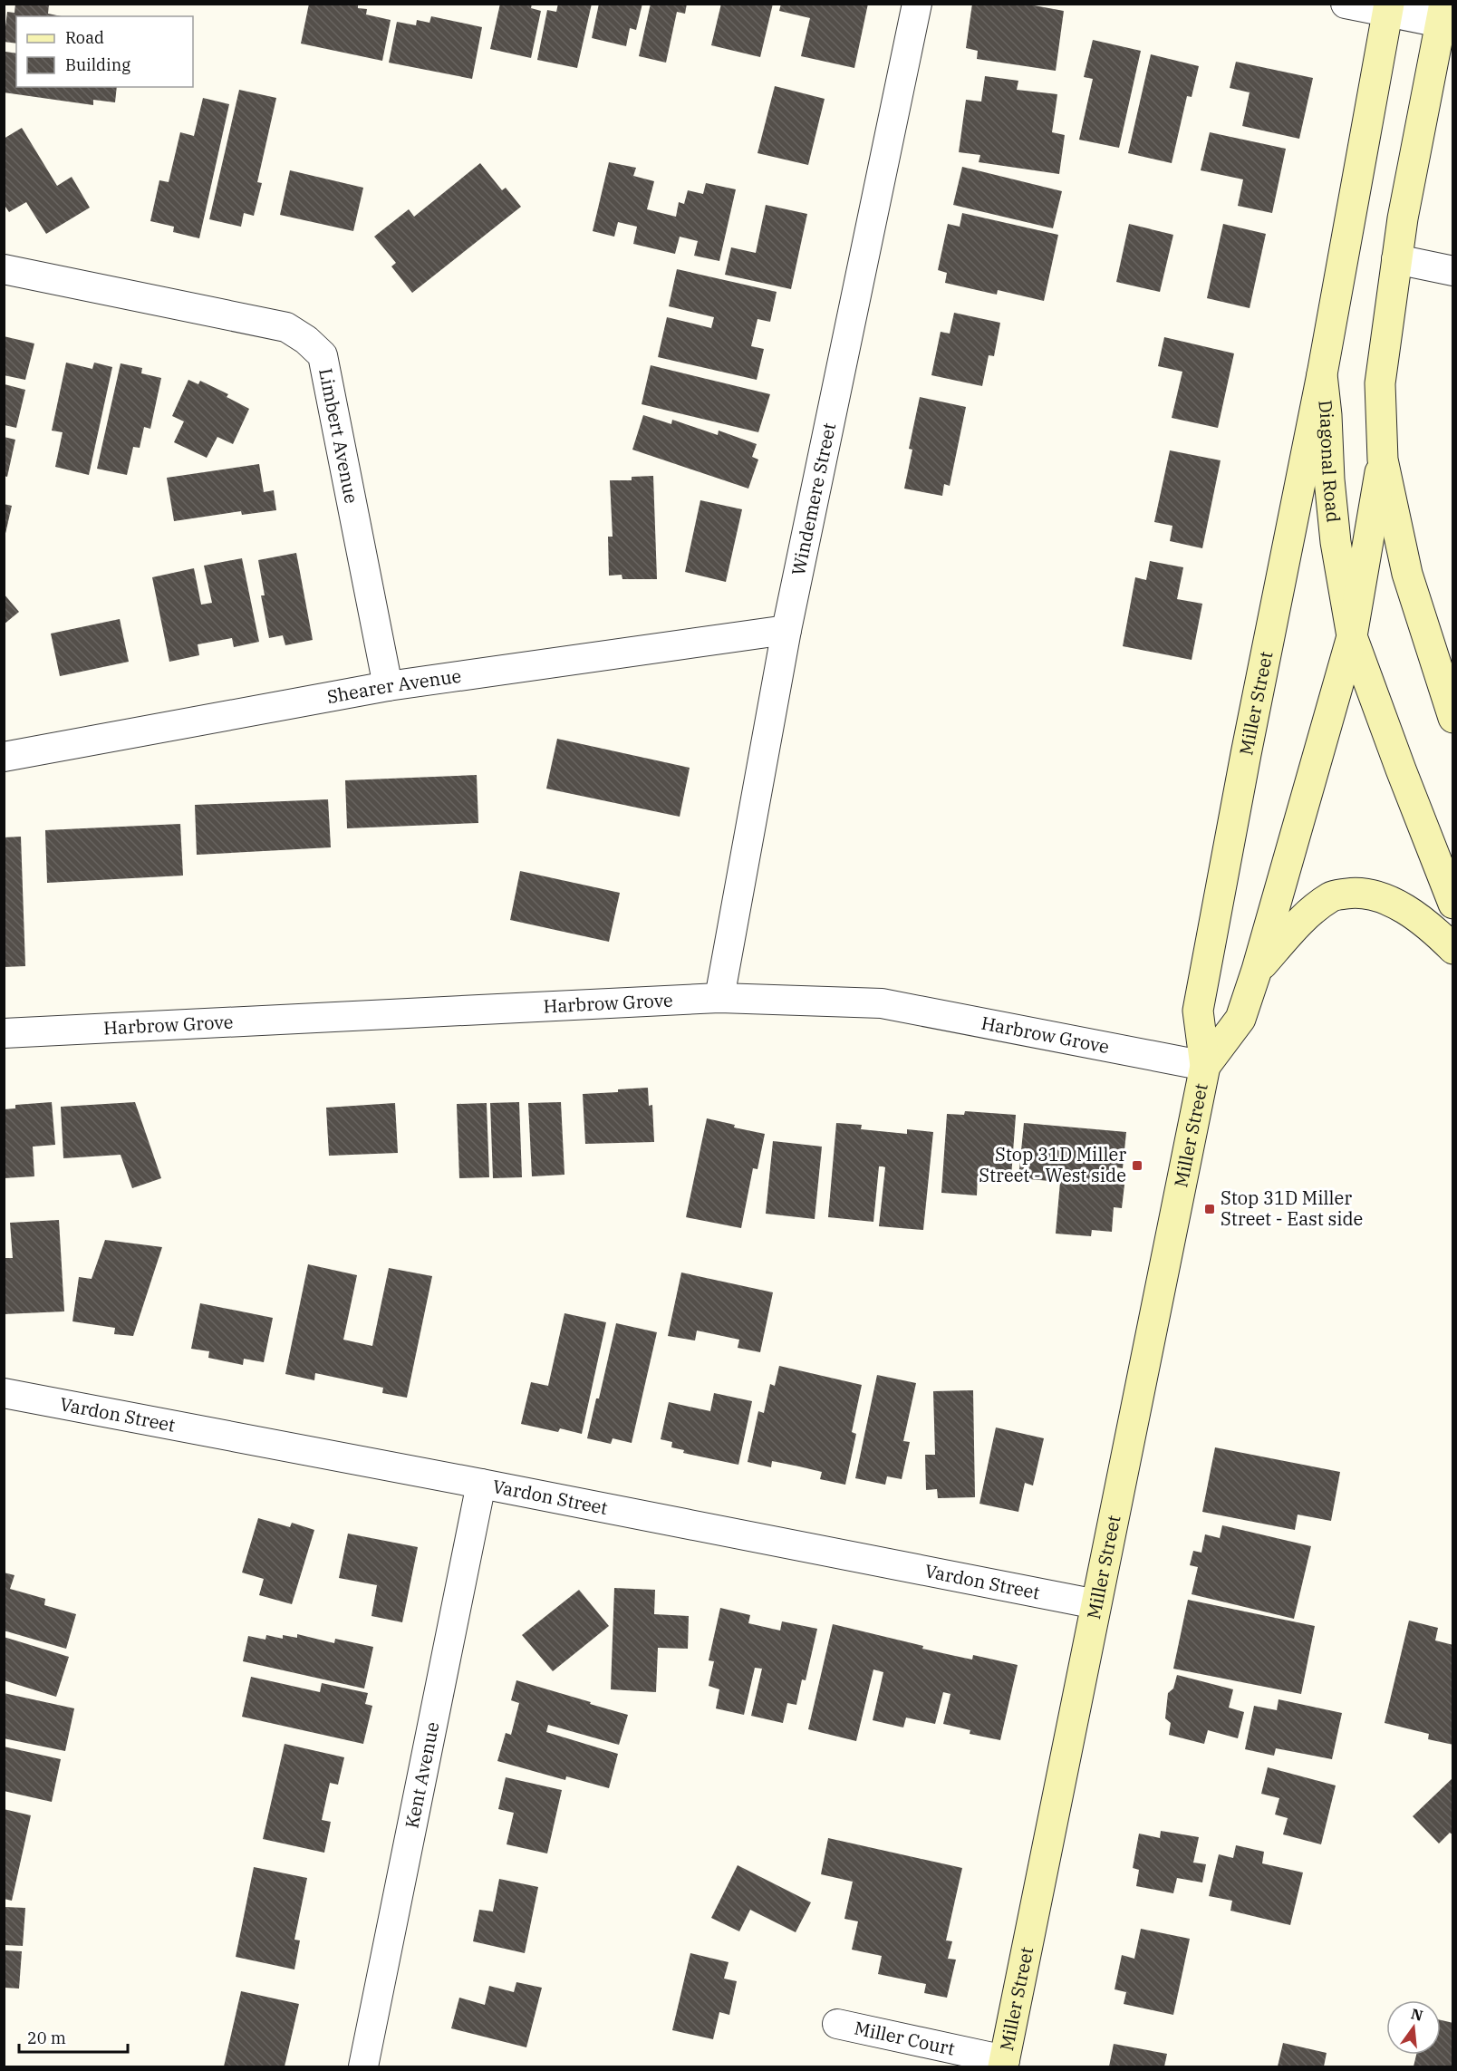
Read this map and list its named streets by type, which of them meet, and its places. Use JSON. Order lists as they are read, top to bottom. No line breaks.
{"streets":{"street":["Limbert Avenue","Diagonal Road","Windemere Street","Shearer Avenue","Miller Street","Harbrow Grove","Vardon Street","Kent Avenue","Miller Court"]},"crossings":[["Limbert Avenue","Shearer Avenue"],["Diagonal Road","Miller Street"],["Windemere Street","Shearer Avenue"],["Windemere Street","Harbrow Grove"],["Miller Street","Harbrow Grove"],["Miller Street","Vardon Street"],["Miller Street","Miller Court"],["Vardon Street","Kent Avenue"]],"places":{"transit":["Stop 31D Miller Street - West side","Stop 31D Miller Street - East side"]},"legend":["Road","Building"],"scale_bar":"20 m","north":"top"}
